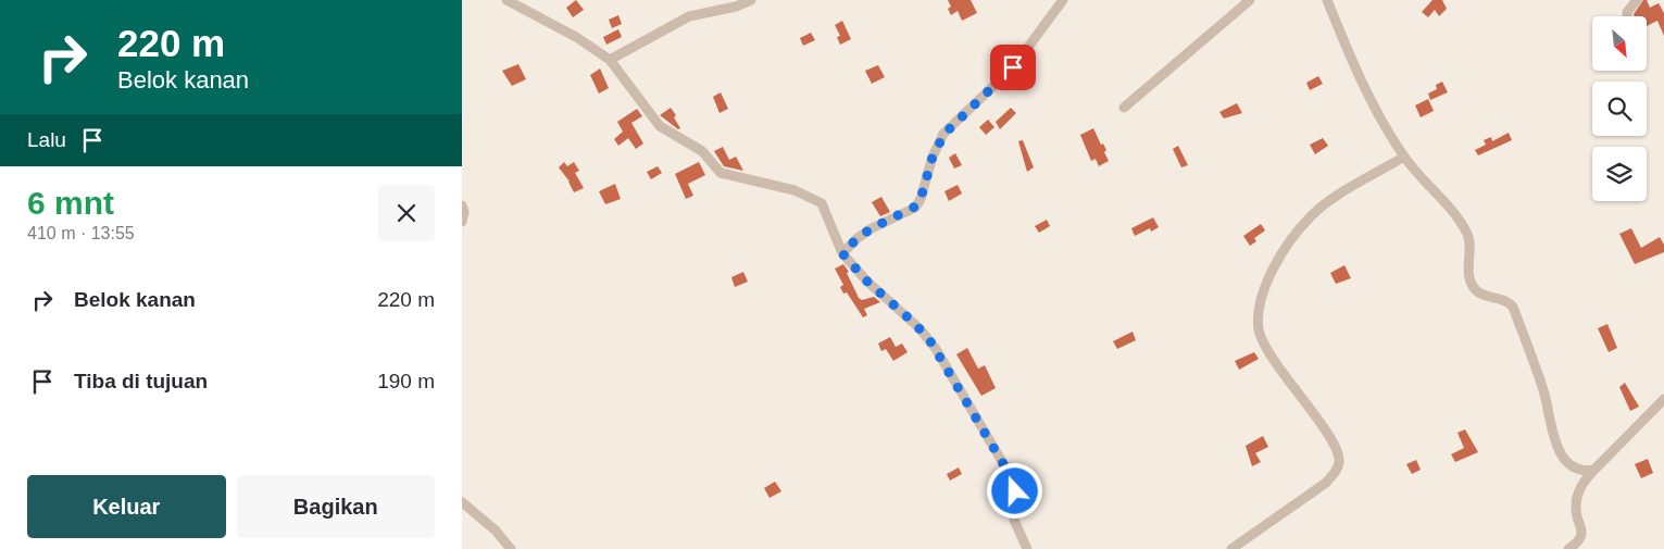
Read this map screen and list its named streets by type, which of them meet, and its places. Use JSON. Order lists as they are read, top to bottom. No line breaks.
{"north":"bottom right","page":{"turn":["220 m","Belok kanan"],"then":"Lalu","heading":["6 mnt","410 m · 13:55"],"list":[{"name":"Belok kanan","value":"220 m"},{"name":"Tiba di tujuan","value":"190 m"}],"buttons":["Keluar","Bagikan"]}}
